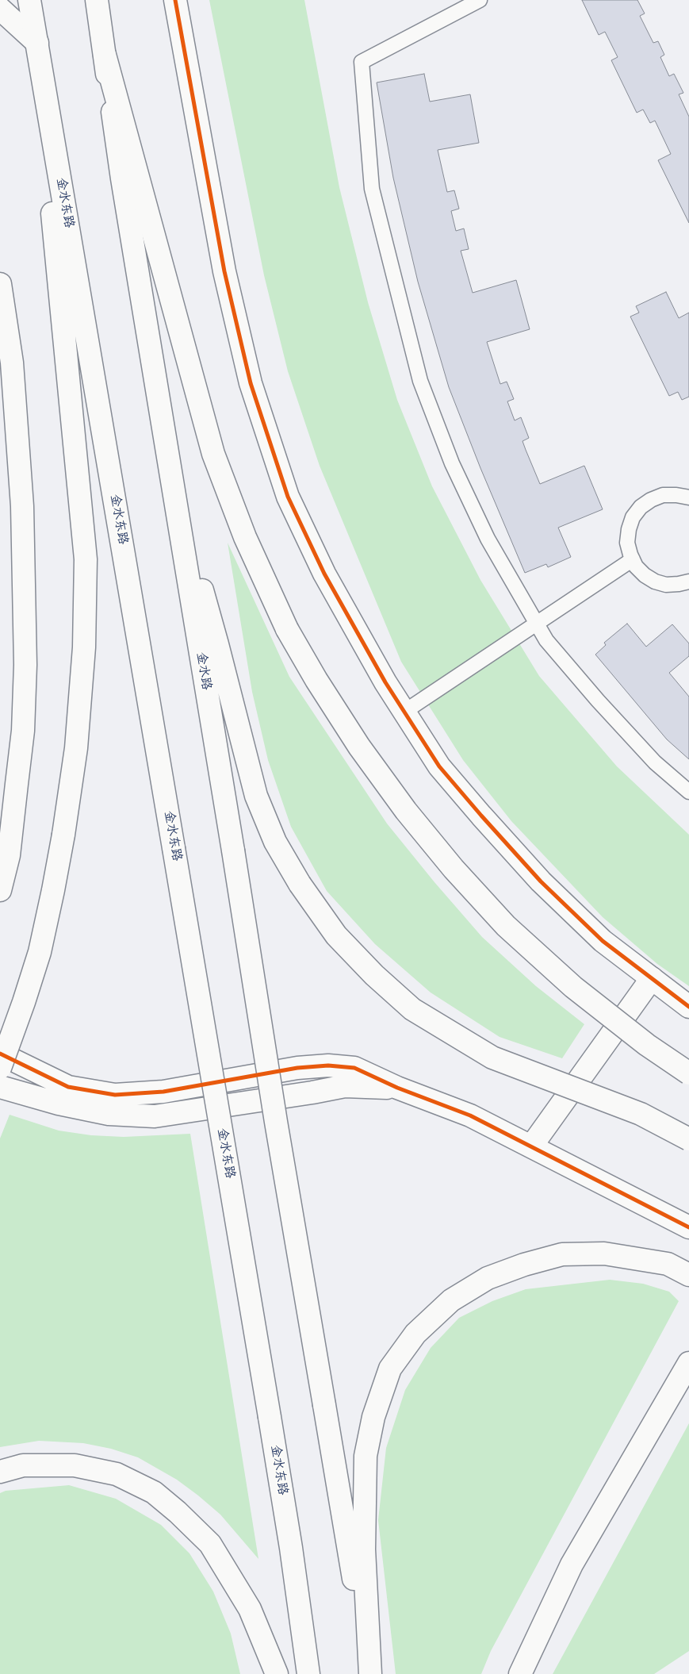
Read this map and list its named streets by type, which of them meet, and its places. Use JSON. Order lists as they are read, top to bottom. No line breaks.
{"streets":{"main road":["金水东路","金水路"]}}
